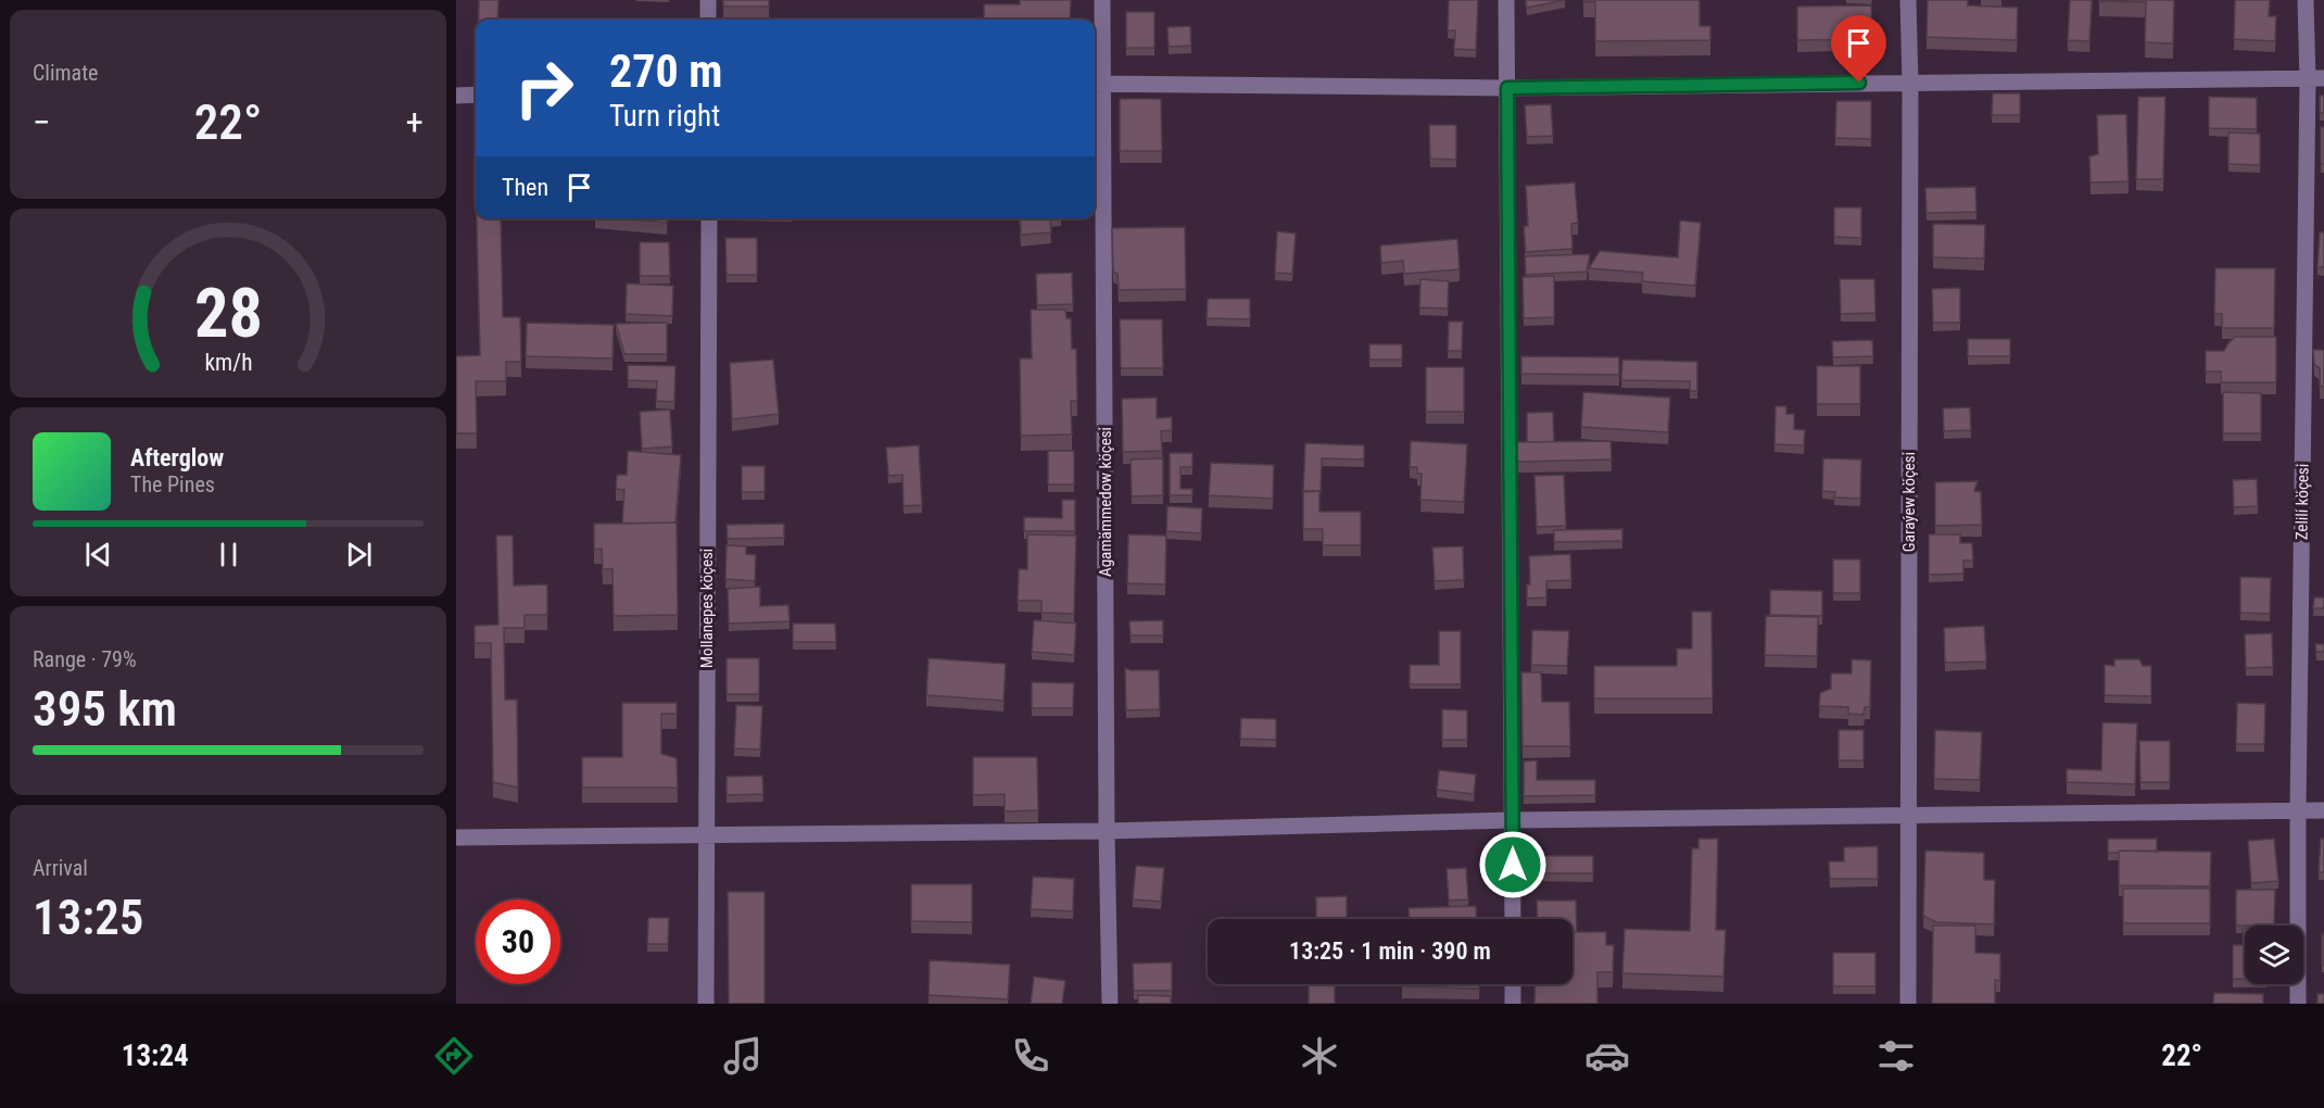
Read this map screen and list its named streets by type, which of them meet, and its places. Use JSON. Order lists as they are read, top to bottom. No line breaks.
{"streets":{"street":["Agamämmedow köçesi","Garaýew köçesi","Zelili köçesi","Mollanepes köçesi"]},"page":{"tile":["Climate",["Range · 79%","395 km"],["Arrival","13:25"]],"turn":["270 m","Turn right"],"heat":["−","22°","+"],"then":"Then","song":["Afterglow","The Pines"],"limit":"30","trip":"13:25 · 1 min · 390 m","tabs":["13:24","22°"],"gauge":["28","km/h"]}}
